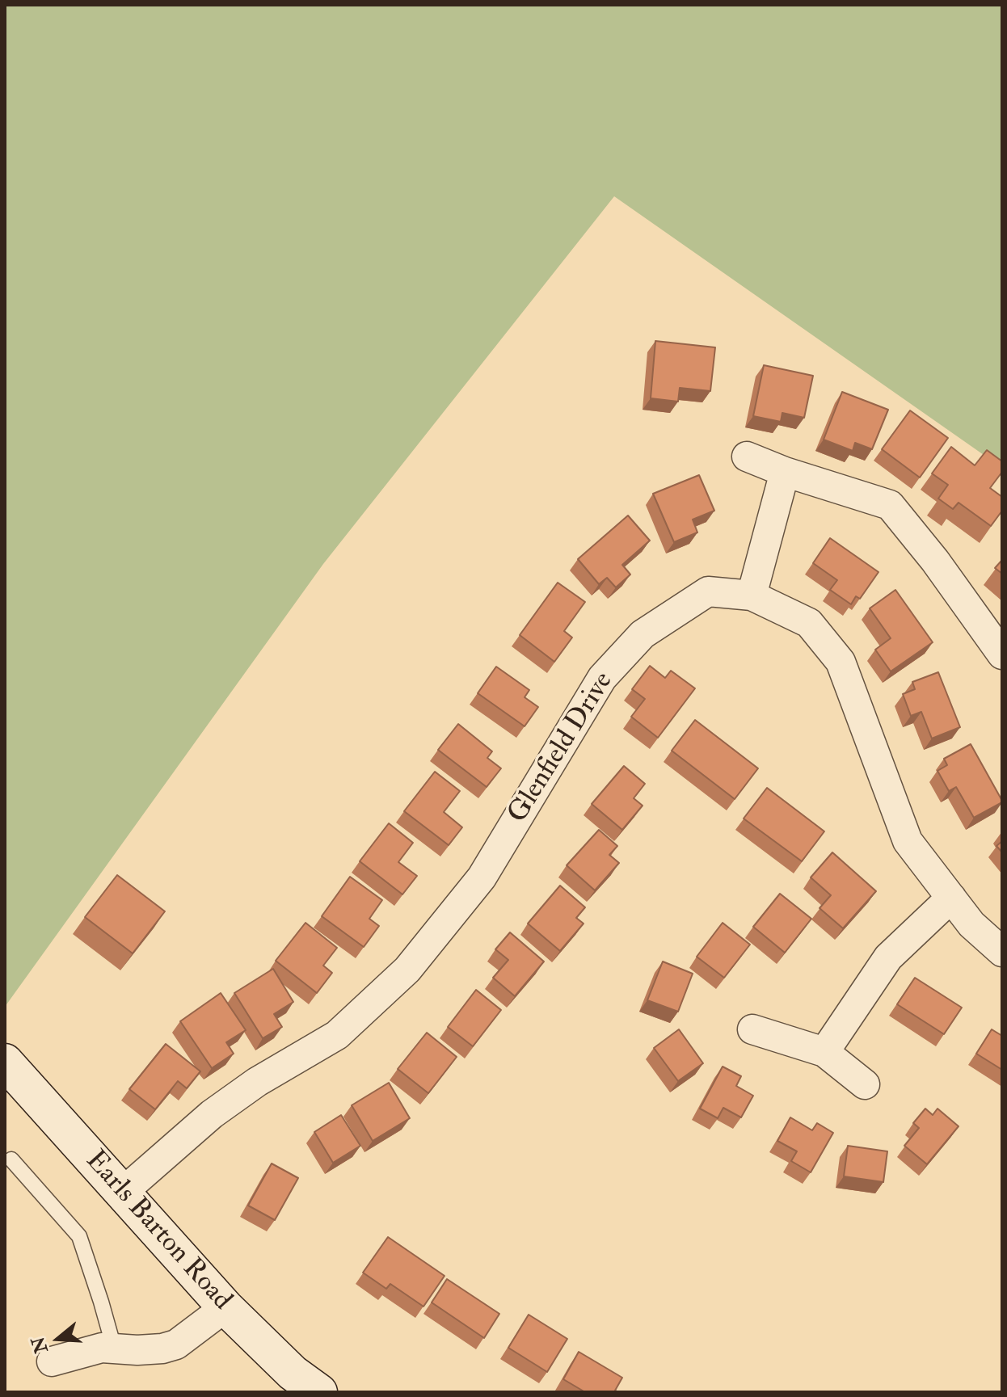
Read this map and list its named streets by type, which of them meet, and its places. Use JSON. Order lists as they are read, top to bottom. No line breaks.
{"streets":{"main road":["Earls Barton Road"],"street":["Glenfield Drive"]},"crossings":[["Glenfield Drive","Earls Barton Road"]],"north":"left"}
